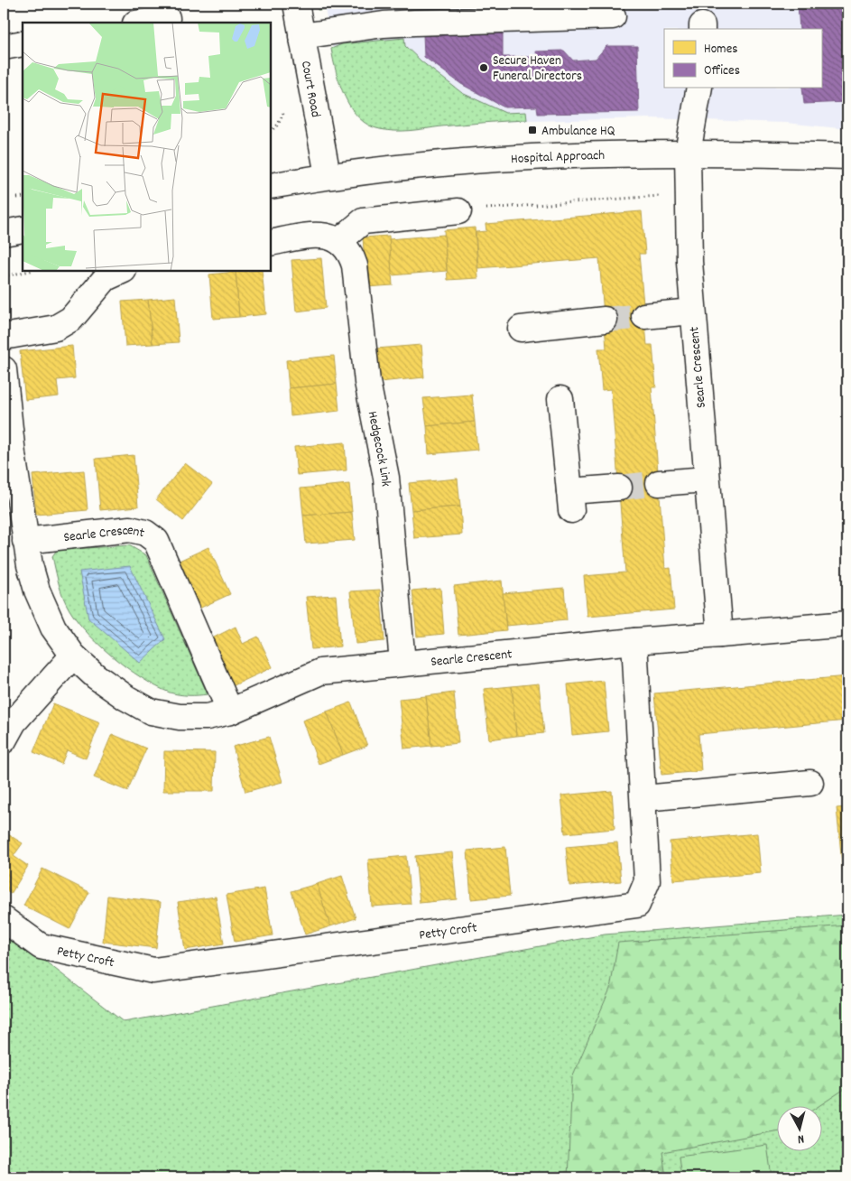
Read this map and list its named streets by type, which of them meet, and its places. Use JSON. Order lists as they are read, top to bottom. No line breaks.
{"streets":{"street":["Court Road","Hospital Approach","Searle Crescent","Hedgecock Link","Petty Croft"]},"crossings":[["Court Road","Hospital Approach"],["Hospital Approach","Searle Crescent"],["Searle Crescent","Hedgecock Link"],["Searle Crescent","Petty Croft"]],"places":{"other":["Secure Haven Funeral Directors"],"transit":["Ambulance HQ"]},"legend":["Homes","Offices"],"north":"bottom"}
